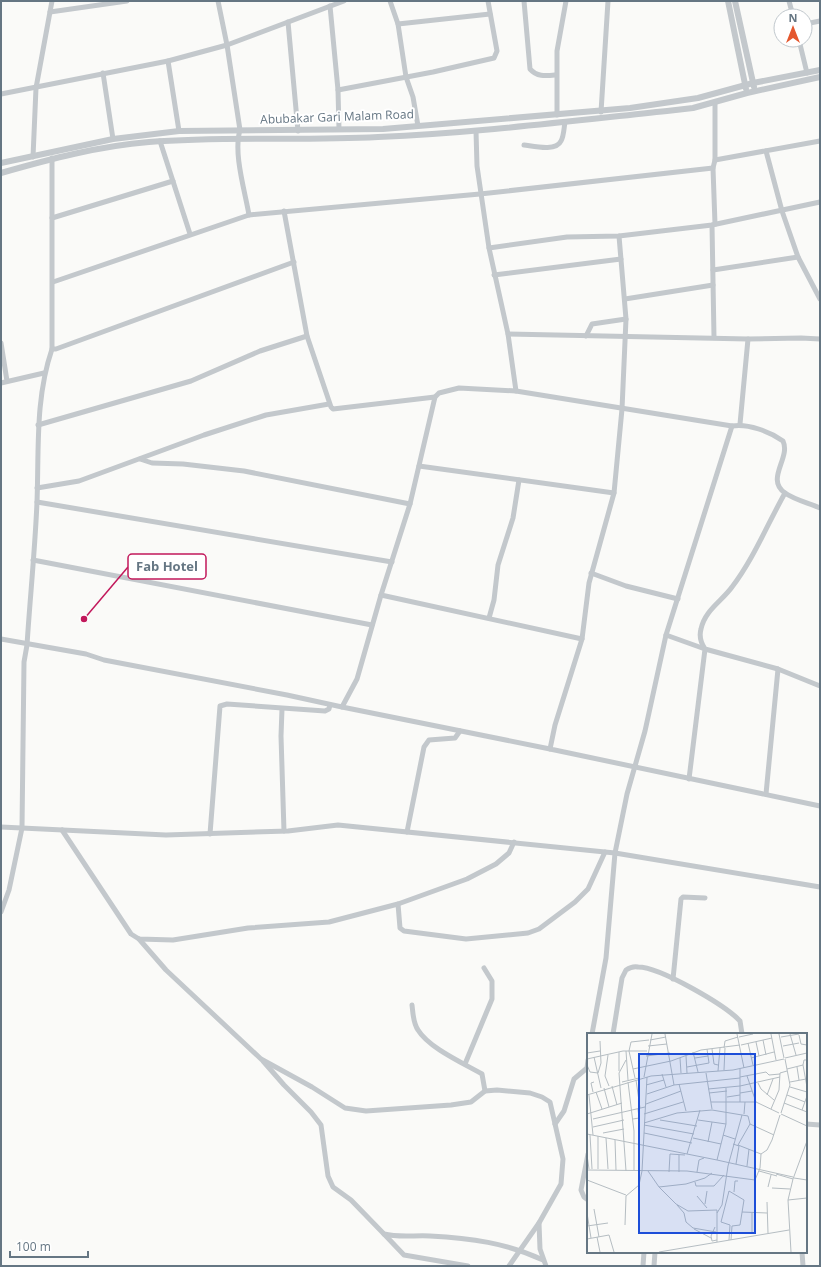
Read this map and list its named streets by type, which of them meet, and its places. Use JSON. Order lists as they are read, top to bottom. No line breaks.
{"streets":{"street":["Abubakar Gari Malam Road"]},"places":["Fab Hotel"],"scale_bar":"100 m","north":"top"}
